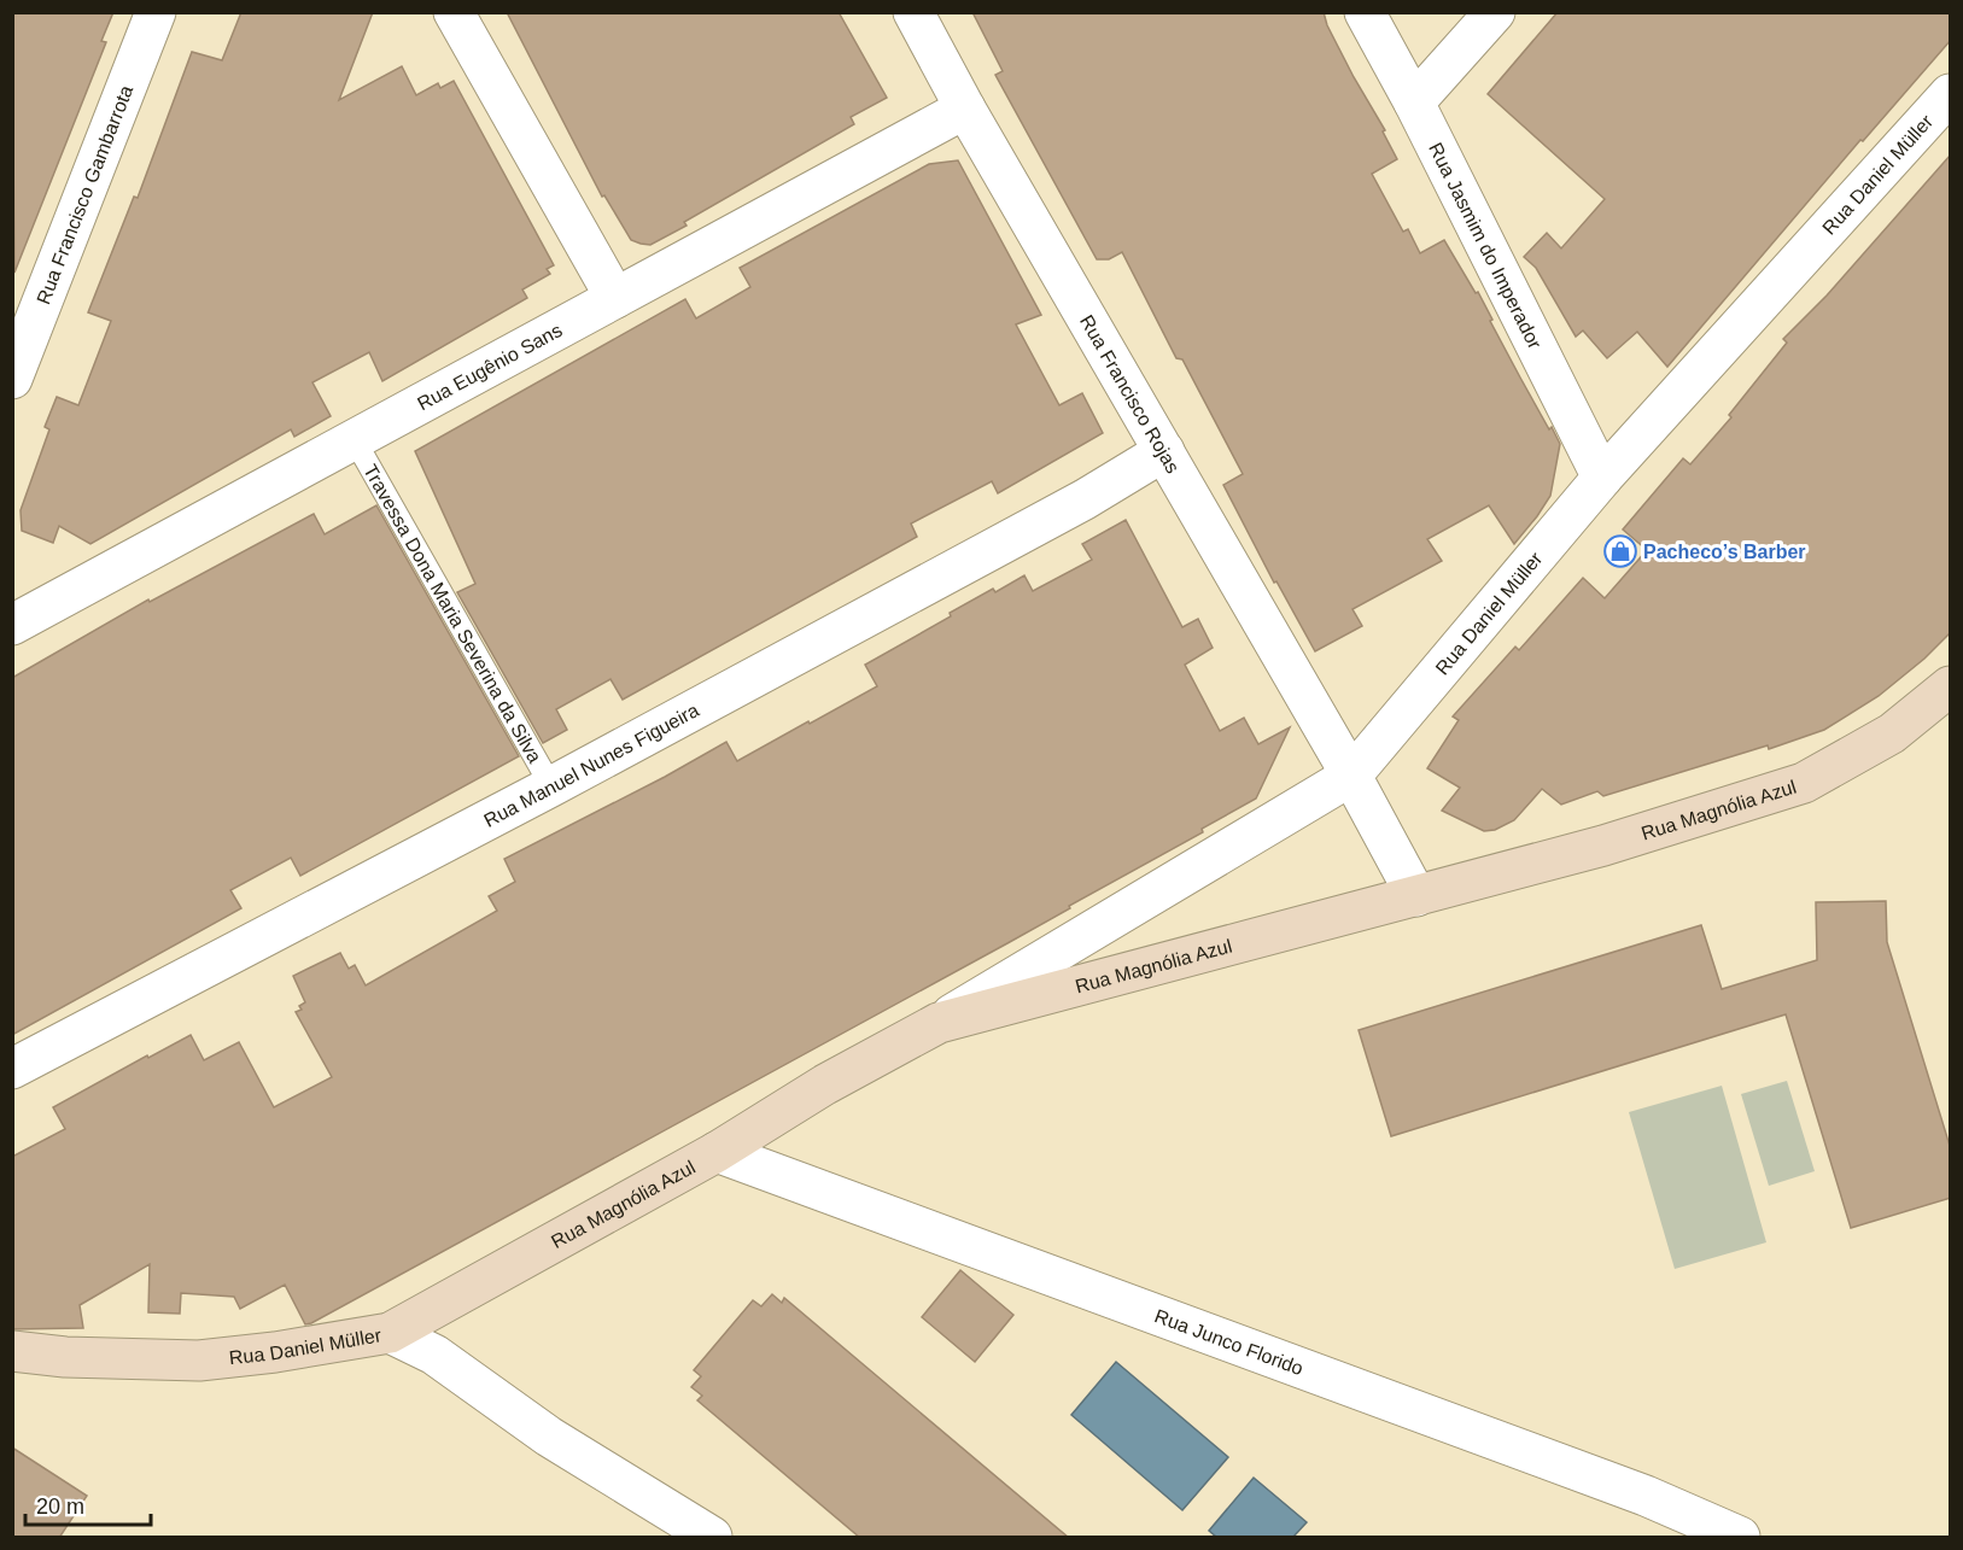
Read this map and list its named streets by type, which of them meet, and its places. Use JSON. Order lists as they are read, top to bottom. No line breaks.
{"streets":{"street":["Rua Daniel Müller","Rua Francisco Gambarrota","Rua Jasmim do Imperador","Rua Eugênio Sans","Rua Francisco Rojas","Rua Manuel Nunes Figueira","Rua Magnólia Azul","Rua Junco Florido"],"lane":["Travessa Dona Maria Severina da Silva"]},"crossings":[["Rua Daniel Müller","Rua Jasmim do Imperador"],["Rua Daniel Müller","Rua Francisco Rojas"],["Rua Daniel Müller","Rua Magnólia Azul"],["Rua Eugênio Sans","Rua Francisco Rojas"],["Rua Eugênio Sans","Travessa Dona Maria Severina da Silva"],["Rua Francisco Rojas","Rua Manuel Nunes Figueira"],["Rua Francisco Rojas","Rua Magnólia Azul"],["Travessa Dona Maria Severina da Silva","Rua Manuel Nunes Figueira"],["Rua Magnólia Azul","Rua Junco Florido"]],"places":{"shop":["Pacheco’s Barber"]},"scale_bar":"20 m"}
